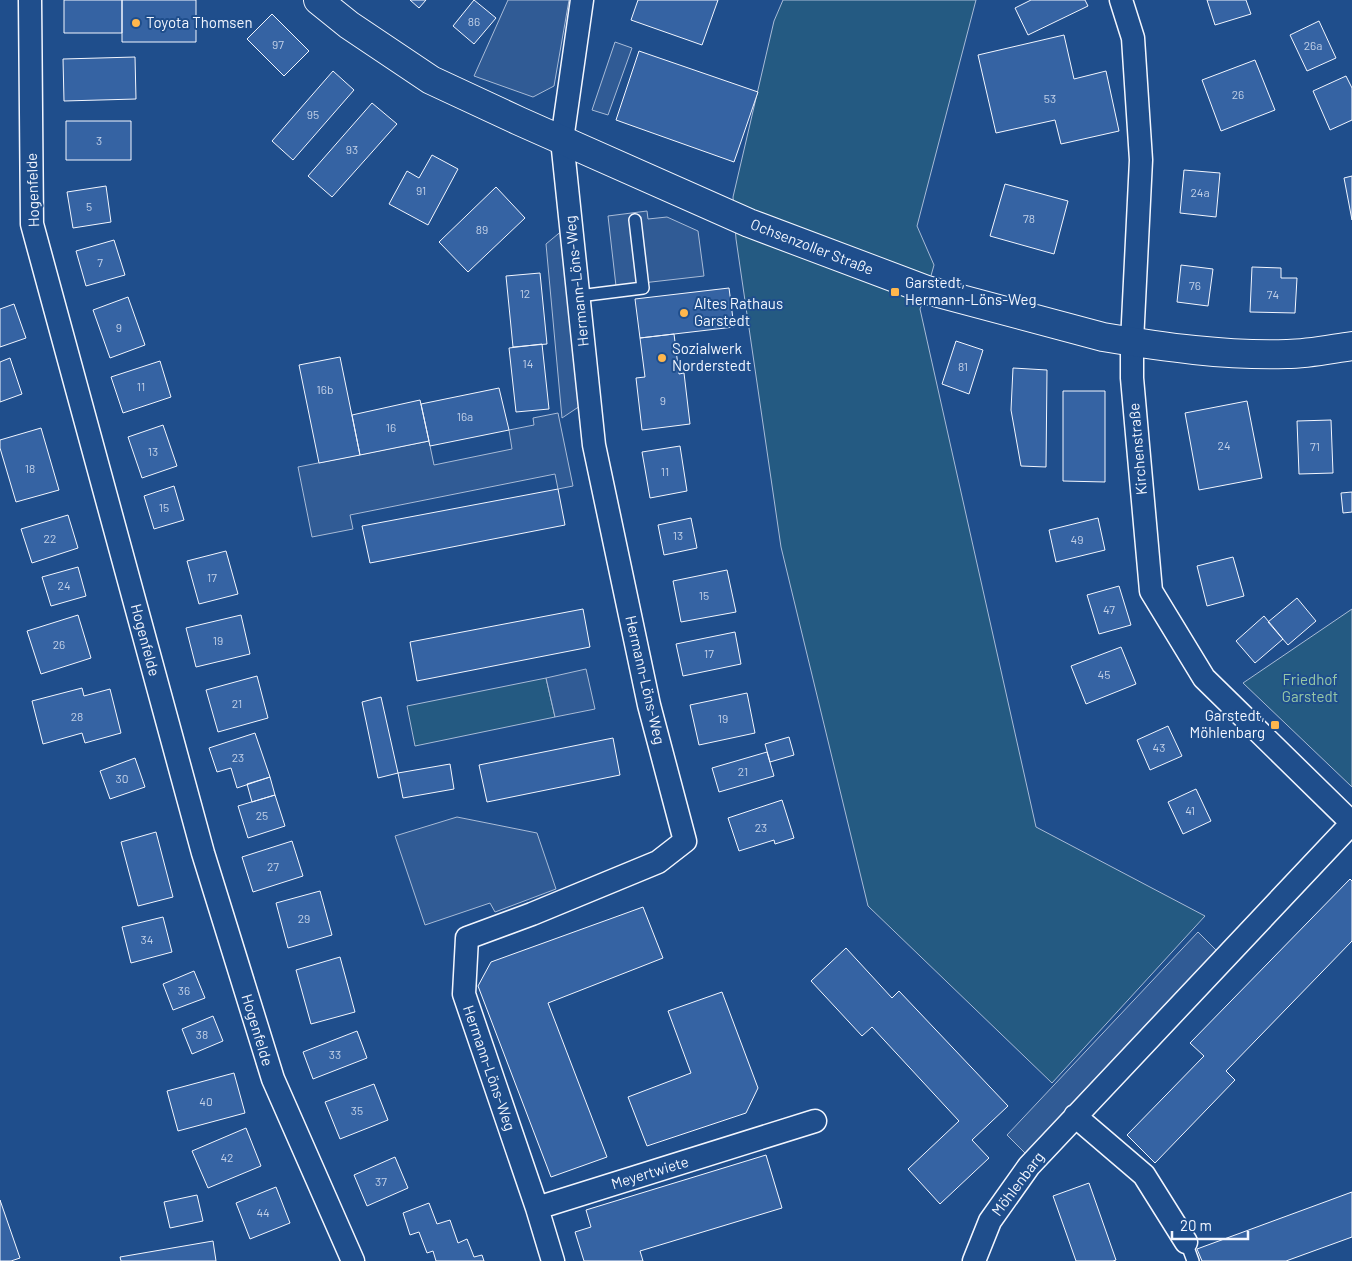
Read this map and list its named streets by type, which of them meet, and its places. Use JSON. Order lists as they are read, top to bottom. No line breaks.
{"streets":{"street":["Hogenfelde","Ochsenzoller Straße","Hermann-Löns-Weg","Kirchenstraße","Meyertwiete","Möhlenbarg"]},"crossings":[["Ochsenzoller Straße","Hermann-Löns-Weg"],["Ochsenzoller Straße","Kirchenstraße"],["Hermann-Löns-Weg","Meyertwiete"],["Kirchenstraße","Möhlenbarg"]],"parks":["Friedhof Garstedt"],"places":{"other":["Toyota Thomsen","Altes Rathaus Garstedt","Sozialwerk Norderstedt"],"transit":["Garstedt, Hermann-Löns-Weg","Garstedt, Möhlenbarg"]},"house_numbers":["86","97","26a","26","53","95","3","93","91","24a","5","78","89","7","76","12","74","9","14","81","11","16b","9","16a","16","24","71","13","18","11","15","13","22","49","17","24","15","47","19","26","17","45","21","28","19","43","23","21","30","41","25","23","27","29","34","36","38","33","40","35","42","37","44"],"scale_bar":"20 m"}
